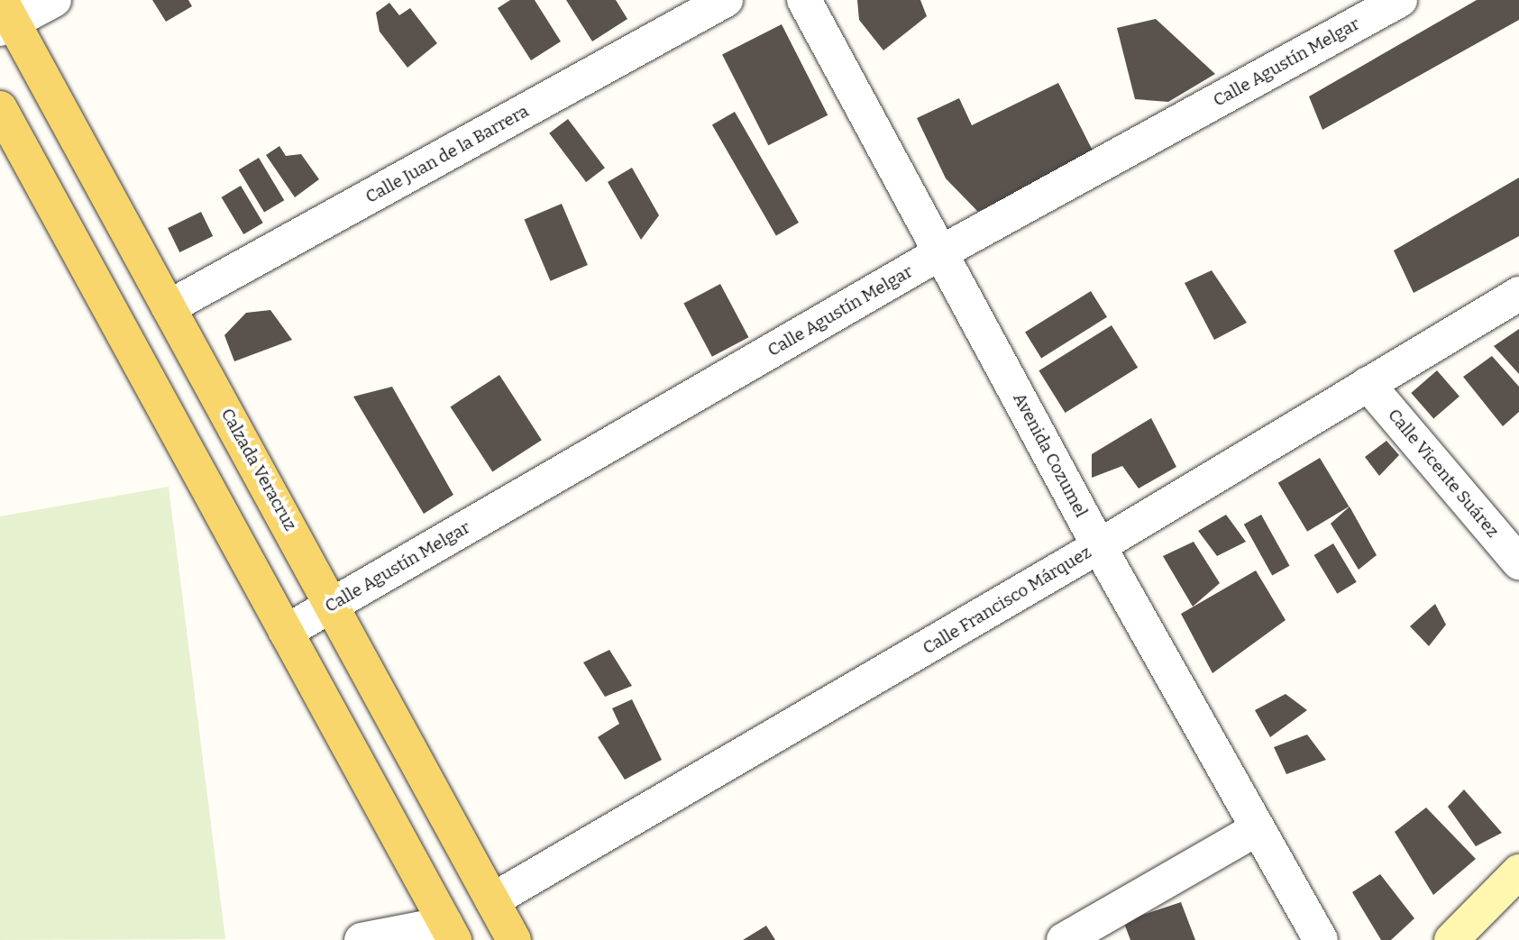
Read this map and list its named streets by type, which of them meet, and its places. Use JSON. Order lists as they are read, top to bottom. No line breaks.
{"streets":{"main road":["Calzada Veracruz"],"street":["Calle Agustín Melgar","Calle Juan de la Barrera","Avenida Cozumel","Calle Vicente Suárez","Calle Francisco Márquez"]},"crossings":[["Calle Agustín Melgar","Avenida Cozumel"],["Calle Agustín Melgar","Calzada Veracruz"],["Calle Juan de la Barrera","Calzada Veracruz"],["Avenida Cozumel","Calle Francisco Márquez"],["Calzada Veracruz","Calle Francisco Márquez"],["Calle Vicente Suárez","Calle Francisco Márquez"]]}
